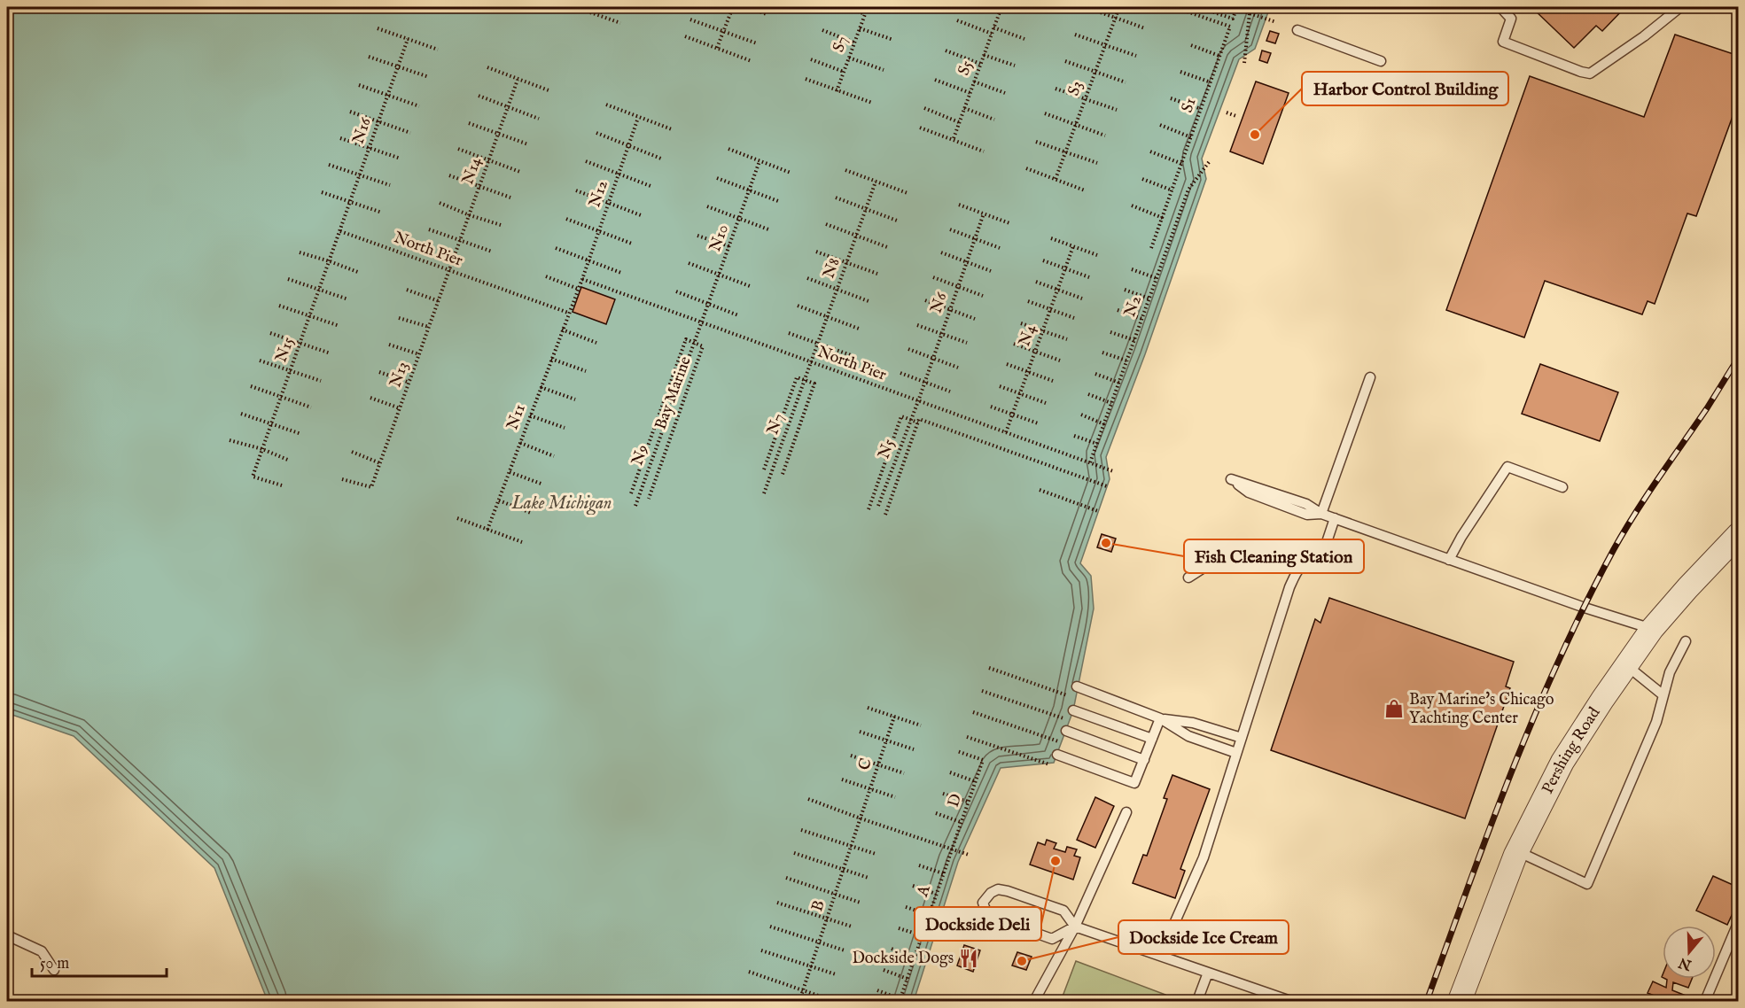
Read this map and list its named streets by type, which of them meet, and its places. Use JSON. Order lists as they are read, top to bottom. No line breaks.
{"streets":{"street":["Pershing Road"],"path":["S7","S5","S3","S1","N16","N14","N12","N10","North Pier","N8","N6","N2","N4","N15","N13","Bay Marine","N11","N7","N5","N9","C","D","A","B"]},"crossings":[["N16","North Pier"],["N16","N15"],["N14","N13"],["N12","North Pier"],["N12","N11"],["N10","N9"],["North Pier","N2"],["North Pier","N4"],["North Pier","N15"],["North Pier","N11"],["N8","N7"],["N6","N5"],["Bay Marine","N9"],["C","B"],["D","A"]],"water":["Lake Michigan"],"places":{"other":["Harbor Control Building","Fish Cleaning Station","Dockside Deli","Dockside Ice Cream"],"shop":["Bay Marine's Chicago Yachting Center"],"restaurant":["Dockside Dogs"]},"scale_bar":"50 m","north":"bottom"}
